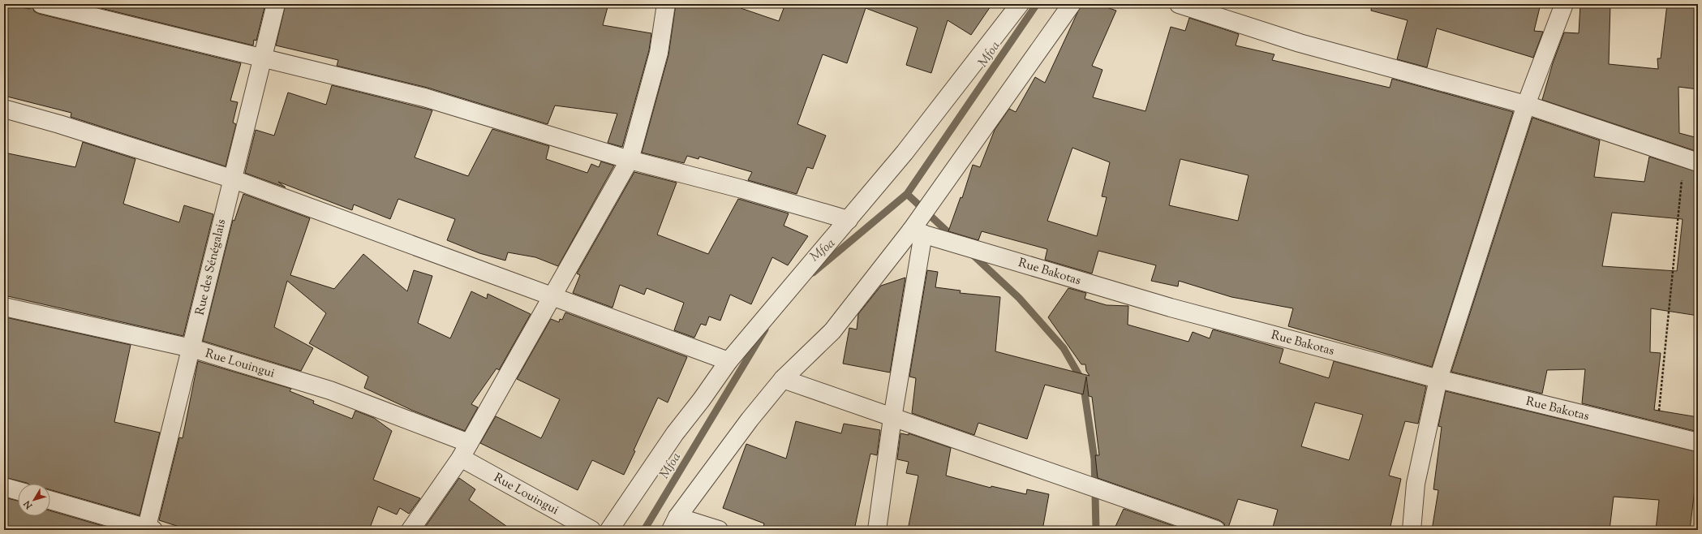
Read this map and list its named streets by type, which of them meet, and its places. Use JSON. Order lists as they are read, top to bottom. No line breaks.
{"streets":{"street":["Rue des Sénégalais","Rue Bakotas","Rue Louingui"]},"crossings":[["Rue des Sénégalais","Rue Louingui"]],"water":["Mfoa"],"north":"bottom left"}
